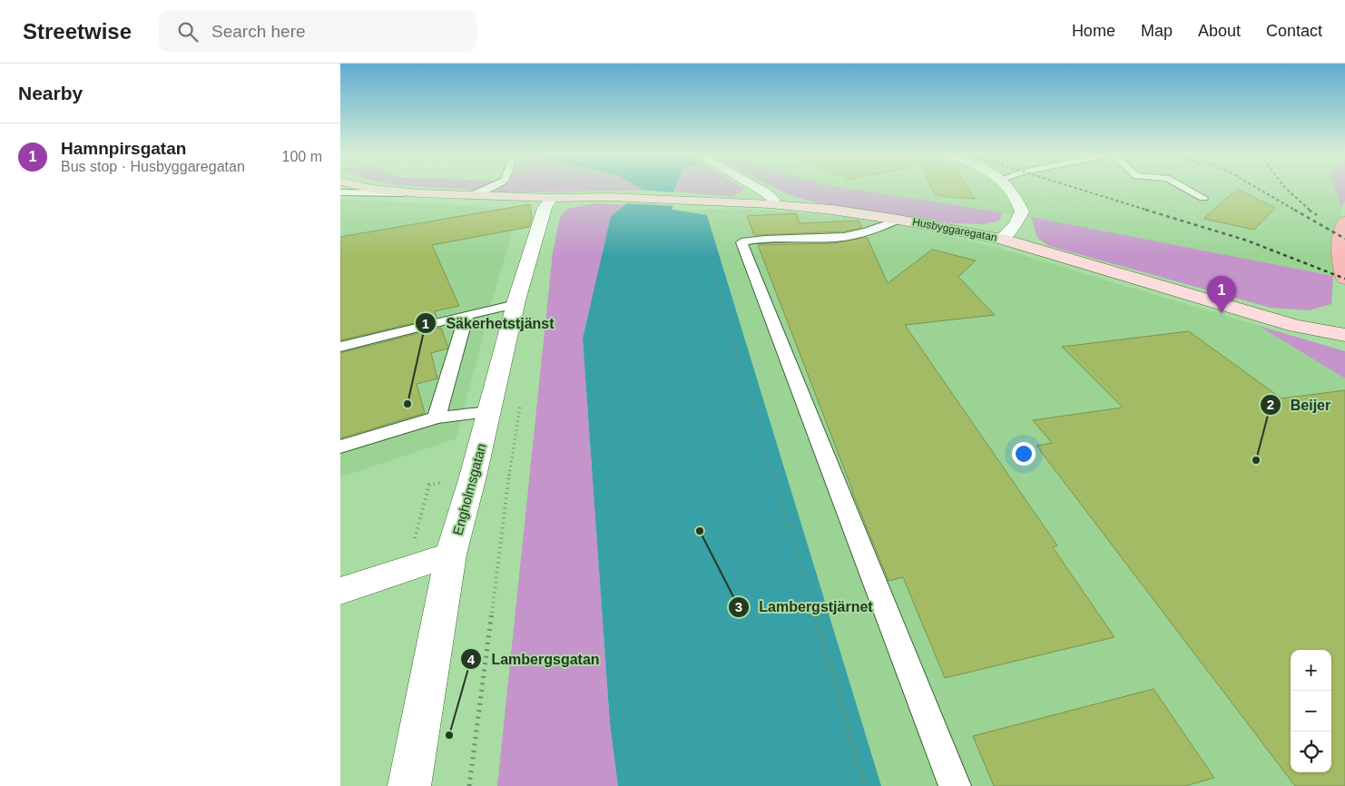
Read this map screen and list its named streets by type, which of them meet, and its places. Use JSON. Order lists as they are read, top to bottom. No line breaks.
{"streets":{"street":["Husbyggaregatan","Engholmsgatan"]},"crossings":[["Husbyggaregatan","Engholmsgatan"]],"places":["Säkerhetstjänst","Beijer","Lambergstjärnet","Lambergsgatan"],"page":{"header":"Streetwise","search":"Search here","nav":["Home","Map","About","Contact"],"heading":"Nearby","list":[{"mark":"1","name":"Hamnpirsgatan","note":"Bus stop · Husbyggaregatan","value":"100 m"}],"pins":"1","map_buttons":["+","−"]}}
